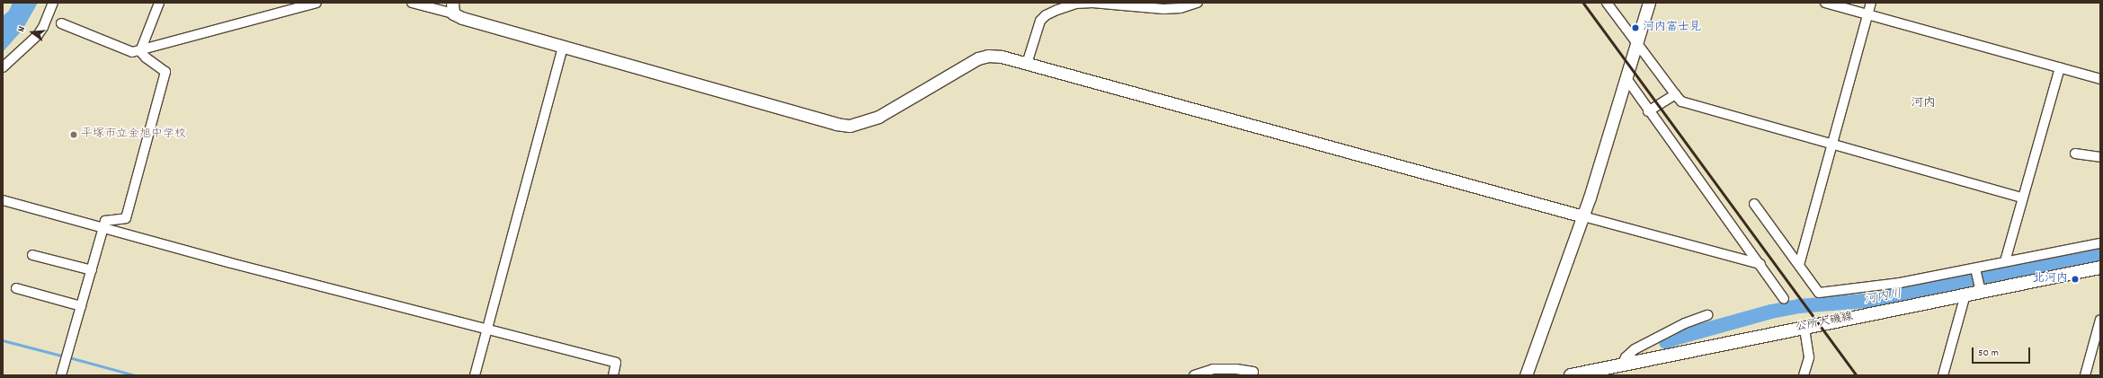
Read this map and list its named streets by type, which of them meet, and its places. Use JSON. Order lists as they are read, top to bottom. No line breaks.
{"streets":{"main road":["公所大磯線"]},"districts":["河内"],"water":["河内川"],"places":["河内富士見","平塚市立金旭中学校","北河内"],"scale_bar":"50 m","north":"left"}
